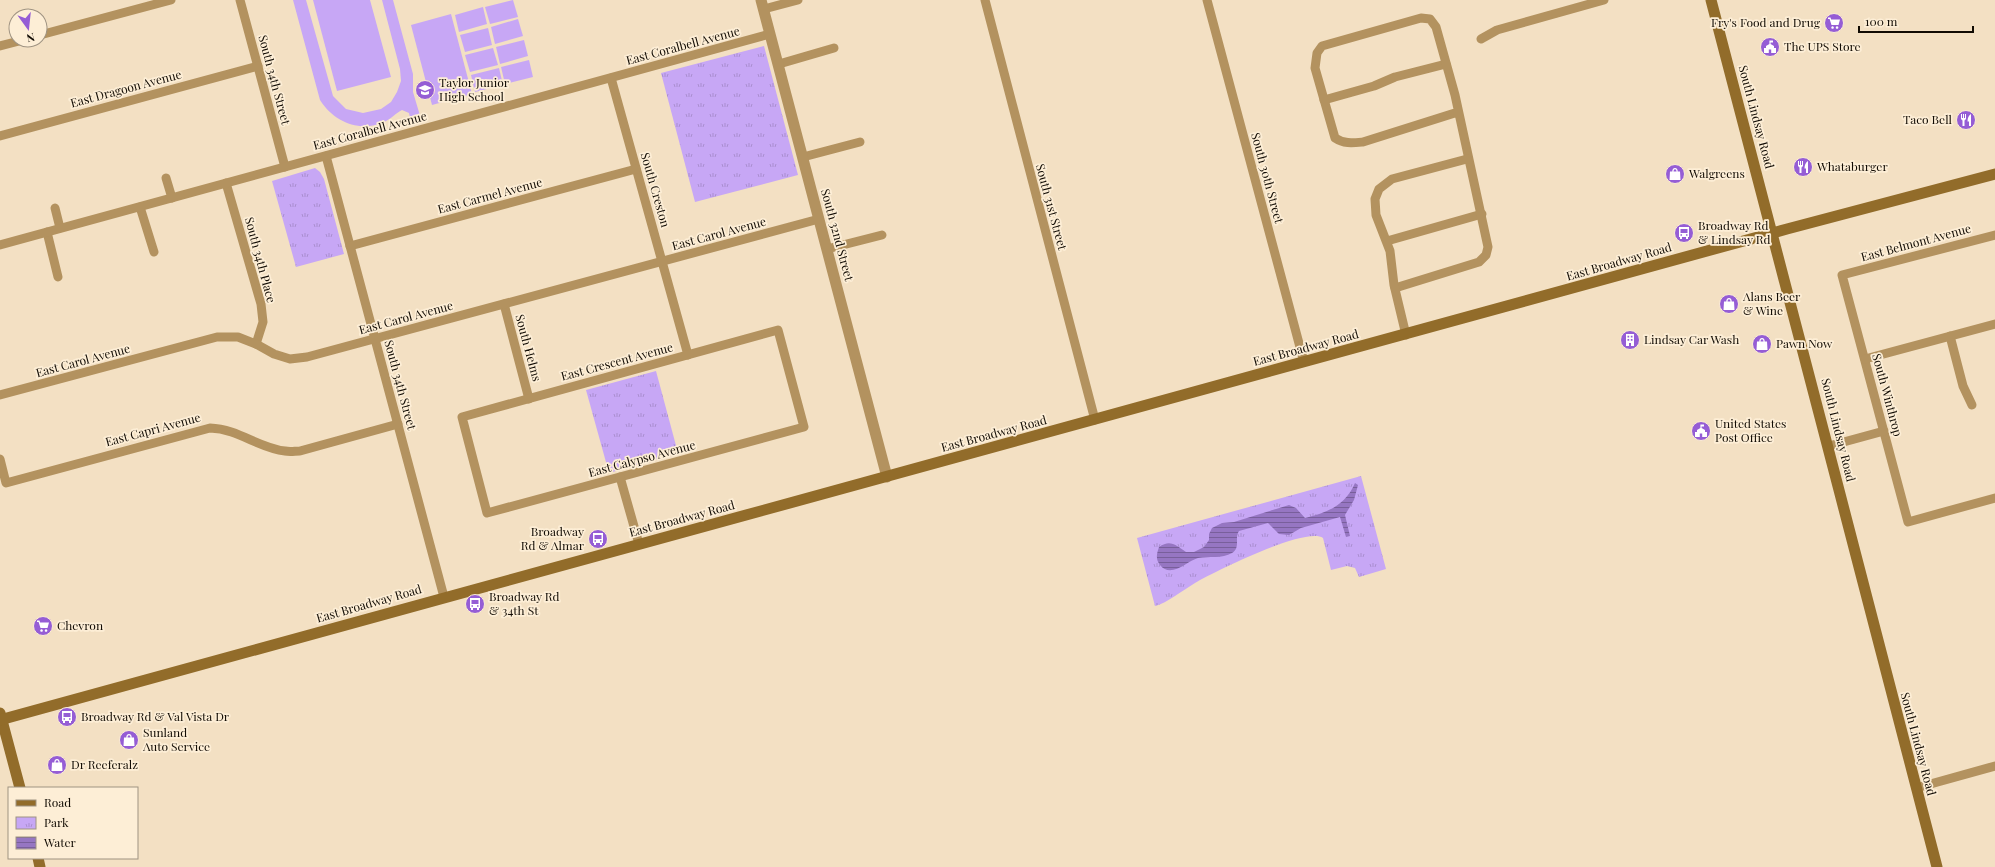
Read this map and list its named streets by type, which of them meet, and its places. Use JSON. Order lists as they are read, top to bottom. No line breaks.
{"streets":{"main road":["South Lindsay Road","East Broadway Road"],"street":["East Coralbell Avenue","South 34th Street","East Dragoon Avenue","South 30th Street","South Creston","East Carmel Avenue","South 31st Street","East Carol Avenue","South 32nd Street","East Belmont Avenue","South 34th Place","South Helms","East Crescent Avenue","South Winthrop","East Capri Avenue","East Calypso Avenue"]},"crossings":[["East Coralbell Avenue","South 34th Street"],["East Coralbell Avenue","South Creston"],["East Coralbell Avenue","South 32nd Street"],["East Coralbell Avenue","South 34th Place"],["South 34th Street","East Dragoon Avenue"],["South 34th Street","East Carmel Avenue"],["South 34th Street","East Carol Avenue"],["South 34th Street","East Broadway Road"],["South 34th Street","East Capri Avenue"],["South Lindsay Road","East Broadway Road"],["South 30th Street","East Broadway Road"],["South Creston","East Carmel Avenue"],["South Creston","East Carol Avenue"],["South Creston","East Crescent Avenue"],["South 31st Street","East Broadway Road"],["East Carol Avenue","South 32nd Street"],["East Carol Avenue","South 34th Place"],["East Carol Avenue","South Helms"],["South 32nd Street","East Broadway Road"],["East Belmont Avenue","South Winthrop"],["South Helms","East Crescent Avenue"],["East Crescent Avenue","East Calypso Avenue"]],"places":{"supermarket":["Fry's Food and Drug","Chevron"],"public building":["The UPS Store","United States Post Office"],"school or university":["Taylor Junior High School"],"restaurant":["Taco Bell","Whataburger"],"shop":["Walgreens","Alans Beer & Wine","Pawn Now","Sunland Auto Service","Dr Reeferalz"],"bus stop":["Broadway Rd & Lindsay Rd","Broadway Rd & Almar","Broadway Rd & 34th St","Broadway Rd & Val Vista Dr"],"building":["Lindsay Car Wash"]},"legend":["Road","Park","Water"],"scale_bar":"100 m","north":"bottom"}
